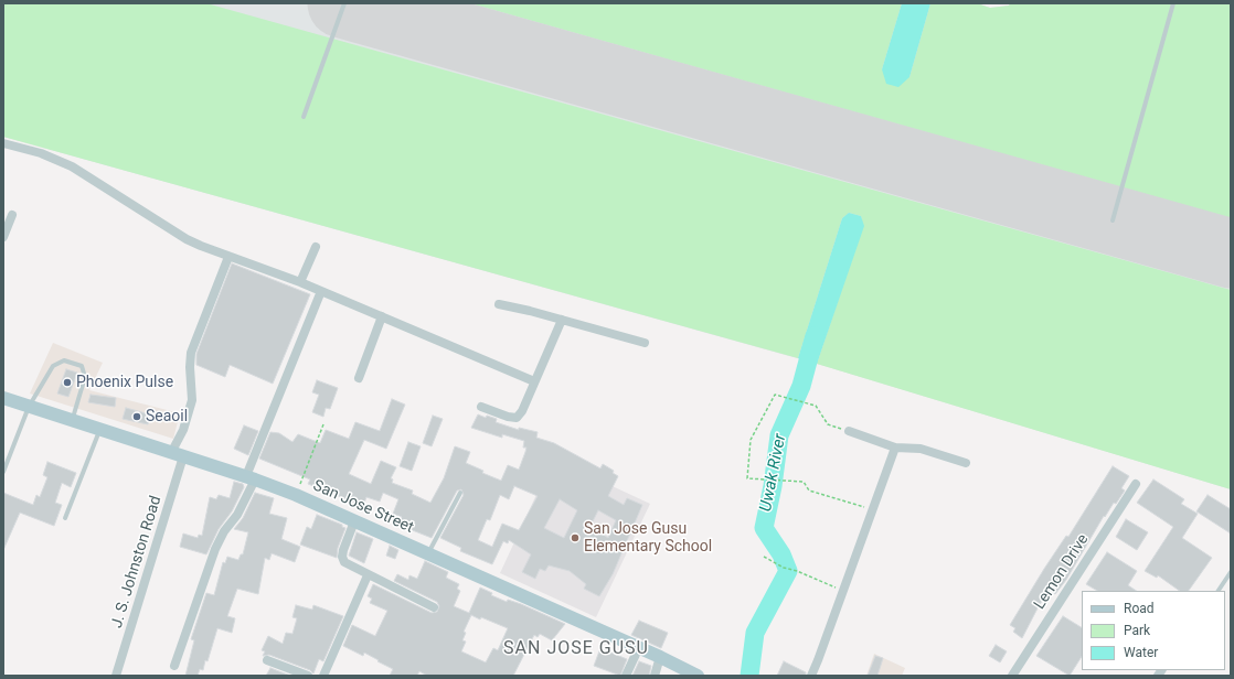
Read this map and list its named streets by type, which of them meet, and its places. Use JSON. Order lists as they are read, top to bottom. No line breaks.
{"streets":{"main road":["San Jose Street"],"street":["J. S. Johnston Road","Lemon Drive"]},"crossings":[["San Jose Street","J. S. Johnston Road"]],"districts":["SAN JOSE GUSU"],"water":["Uwak River"],"places":["Phoenix Pulse","Seaoil","San Jose Gusu Elementary School"],"legend":["Road","Park","Water"]}
